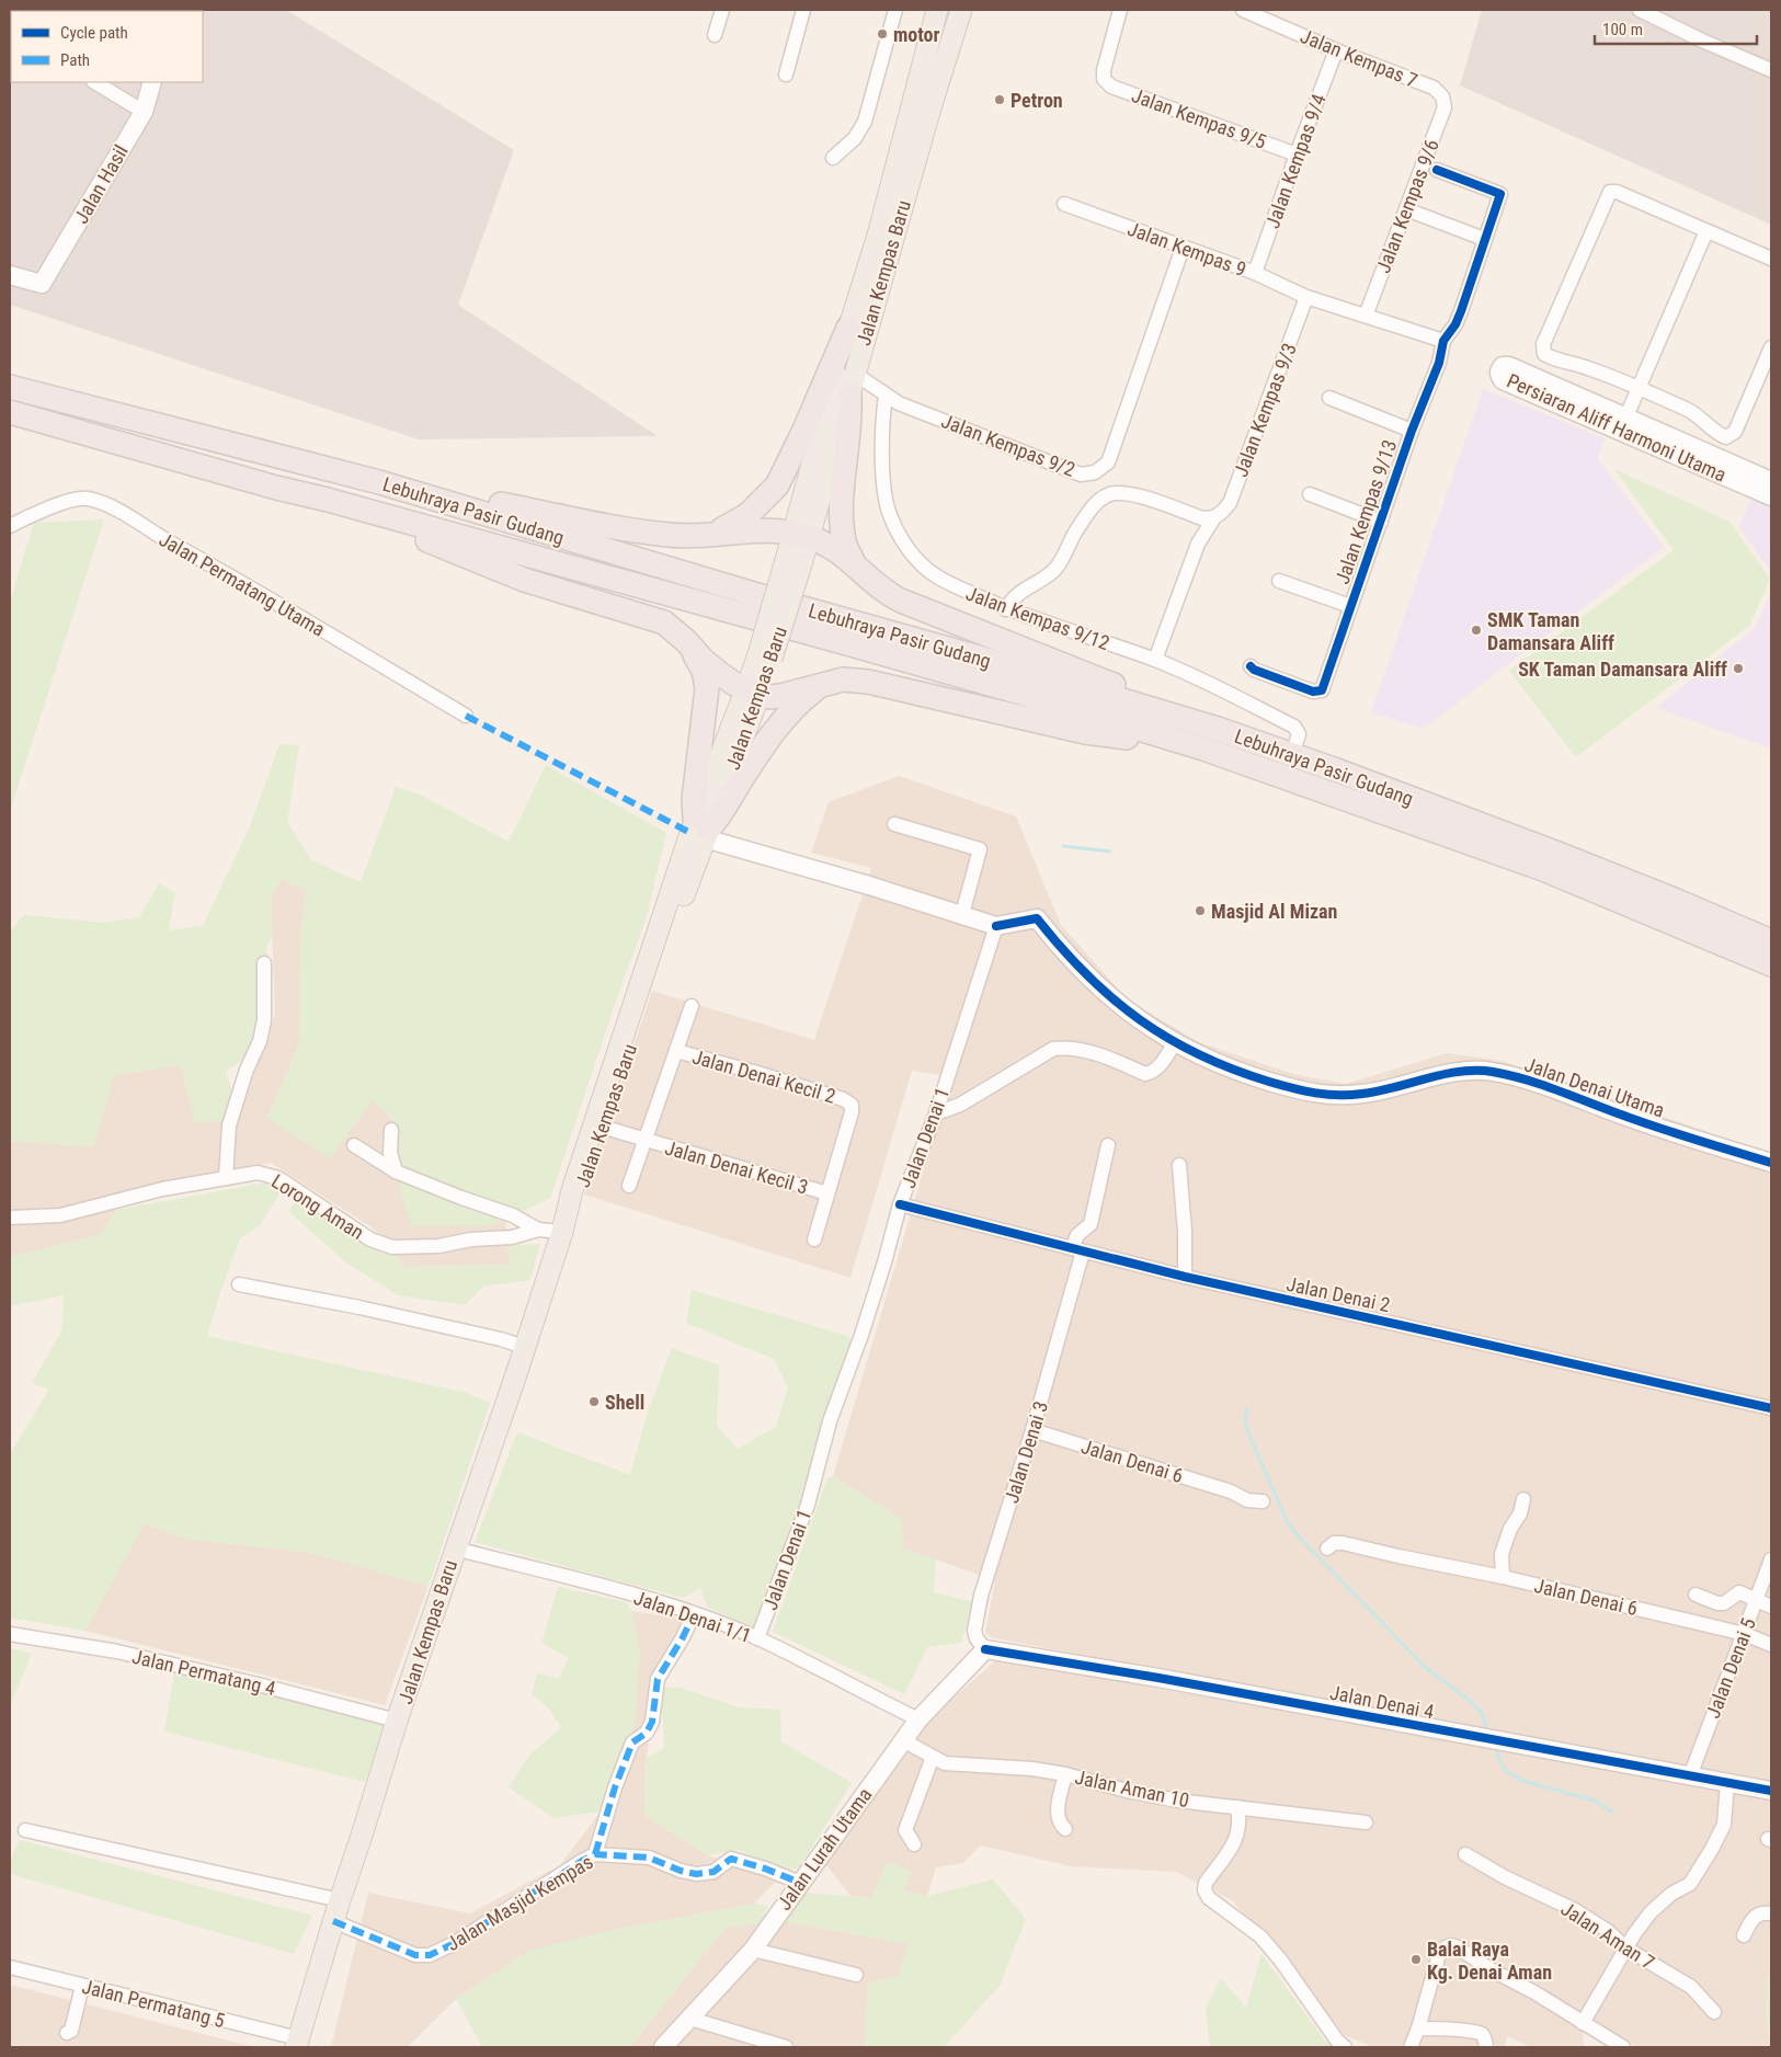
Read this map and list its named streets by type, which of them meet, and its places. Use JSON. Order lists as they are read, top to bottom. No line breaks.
{"streets":{"highway":["Lebuhraya Pasir Gudang"],"main road":["Jalan Kempas Baru"],"street":["Jalan Kempas 7","Jalan Kempas 9/5","Jalan Kempas 9/4","Jalan Hasil","Jalan Kempas 9/6","Jalan Kempas 9","Jalan Kempas 9/3","Persiaran Aliff Harmoni Utama","Jalan Kempas 9/2","Jalan Kempas 9/13","Jalan Permatang Utama","Jalan Kempas 9/12","Jalan Denai Kecil 2","Jalan Denai Utama","Jalan Denai 1","Jalan Denai Kecil 3","Lorong Aman","Jalan Denai 2","Jalan Denai 3","Jalan Denai 6","Jalan Denai 1/1","Jalan Denai 5","Jalan Permatang 4","Jalan Denai 4","Jalan Aman 10","Jalan Lurah Utama","Jalan Masjid Kempas","Jalan Aman 7","Jalan Permatang 5"]},"crossings":[["Jalan Kempas 7","Jalan Kempas 9/4"],["Jalan Kempas 7","Jalan Kempas 9/6"],["Jalan Kempas 9/5","Jalan Kempas 9/4"],["Jalan Kempas 9/4","Jalan Kempas 9"],["Jalan Kempas 9/6","Jalan Kempas 9"],["Jalan Kempas 9","Jalan Kempas 9/3"],["Jalan Kempas 9","Jalan Kempas 9/2"],["Jalan Kempas 9","Jalan Kempas 9/13"],["Jalan Kempas Baru","Jalan Kempas 9/2"],["Jalan Kempas Baru","Jalan Denai Kecil 3"],["Jalan Kempas Baru","Lorong Aman"],["Jalan Kempas Baru","Jalan Denai 1/1"],["Jalan Kempas Baru","Jalan Permatang 4"],["Jalan Kempas Baru","Jalan Masjid Kempas"],["Jalan Kempas Baru","Jalan Permatang 5"],["Jalan Kempas 9/3","Jalan Kempas 9/12"],["Jalan Kempas 9/2","Jalan Kempas 9/12"],["Lebuhraya Pasir Gudang","Jalan Kempas 9/12"],["Jalan Denai Kecil 2","Jalan Denai Kecil 3"],["Jalan Denai Utama","Jalan Denai 1"],["Jalan Denai 1","Jalan Denai 2"],["Jalan Denai 1","Jalan Denai 1/1"],["Jalan Denai 2","Jalan Denai 3"],["Jalan Denai 3","Jalan Denai 6"],["Jalan Denai 3","Jalan Denai 4"],["Jalan Denai 3","Jalan Lurah Utama"],["Jalan Denai 6","Jalan Denai 5"],["Jalan Denai 1/1","Jalan Lurah Utama"],["Jalan Denai 5","Jalan Denai 4"],["Jalan Denai 4","Jalan Lurah Utama"],["Jalan Aman 10","Jalan Lurah Utama"],["Jalan Lurah Utama","Jalan Masjid Kempas"]],"places":["motor","Petron","SMK Taman Damansara Aliff","SK Taman Damansara Aliff","Masjid Al Mizan","Shell","Balai Raya Kg. Denai Aman"],"legend":["Cycle path","Path"],"scale_bar":"100 m"}
